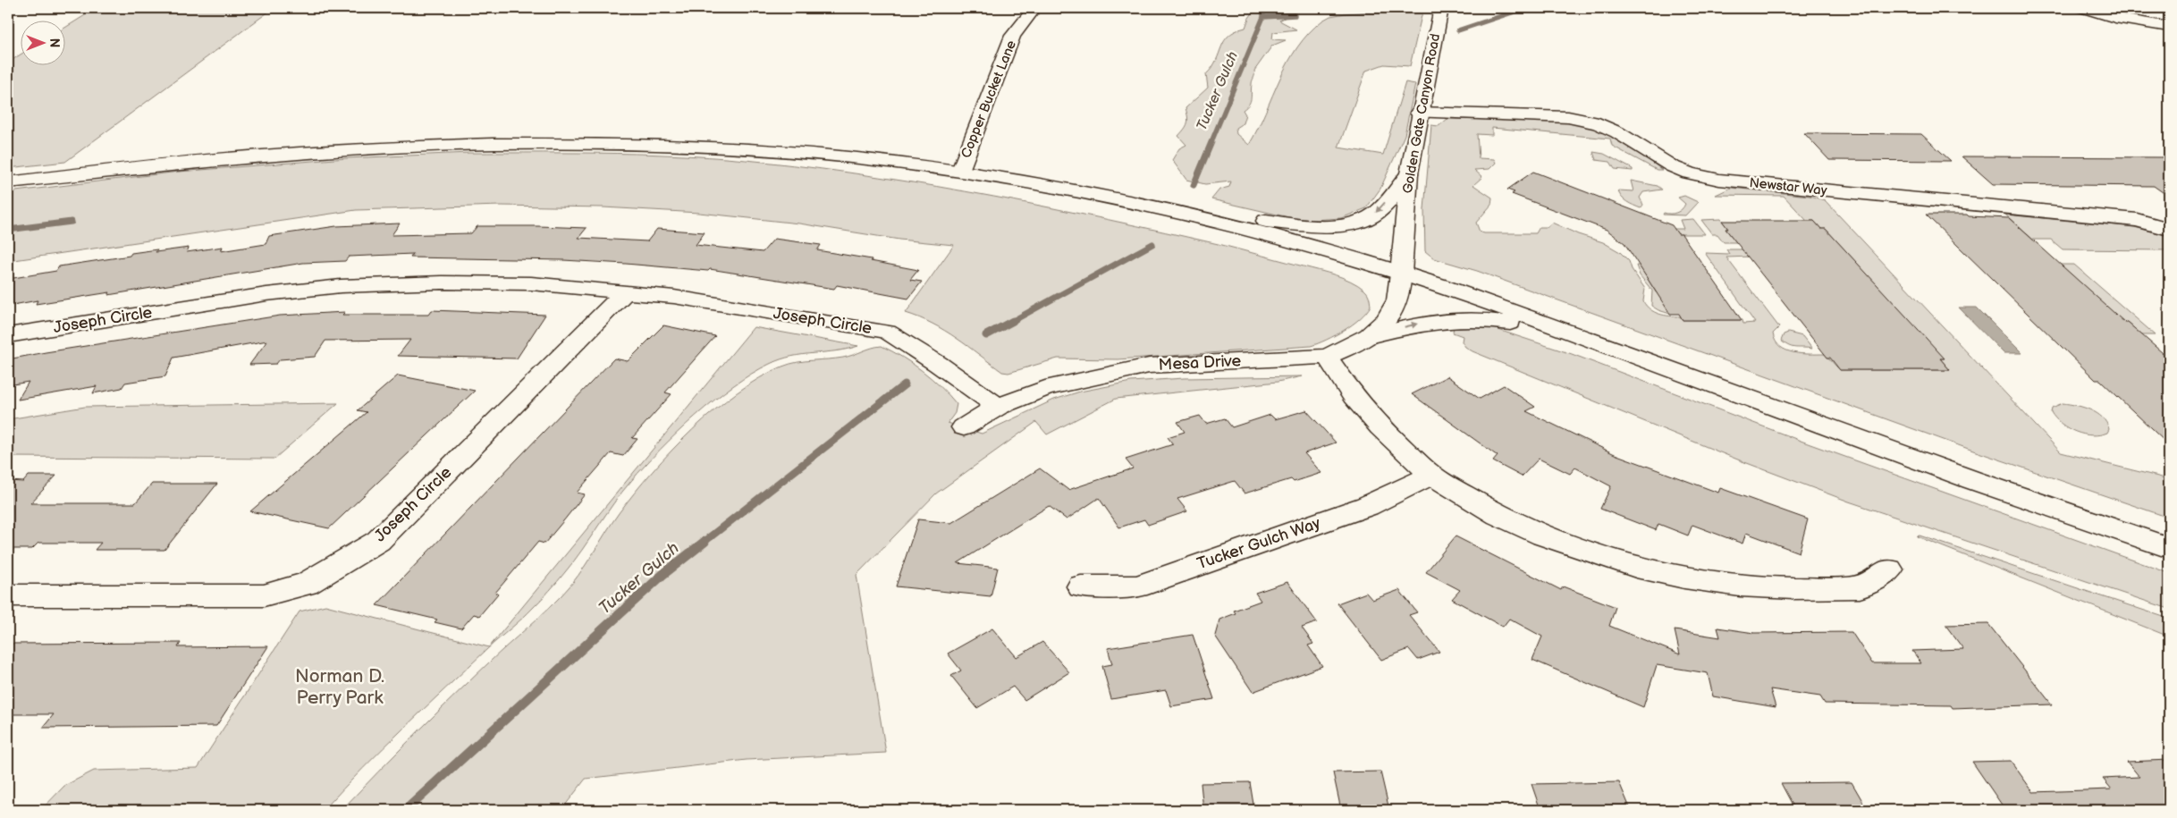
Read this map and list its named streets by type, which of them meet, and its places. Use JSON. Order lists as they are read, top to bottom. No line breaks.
{"streets":{"main road":["Copper Bucket Lane","Golden Gate Canyon Road","Newstar Way","Joseph Circle","Mesa Drive","Tucker Gulch Way"]},"crossings":[["Golden Gate Canyon Road","Newstar Way"],["Golden Gate Canyon Road","Mesa Drive"],["Joseph Circle","Mesa Drive"]],"water":["Tucker Gulch"],"parks":["Norman D. Perry Park"],"north":"right"}
